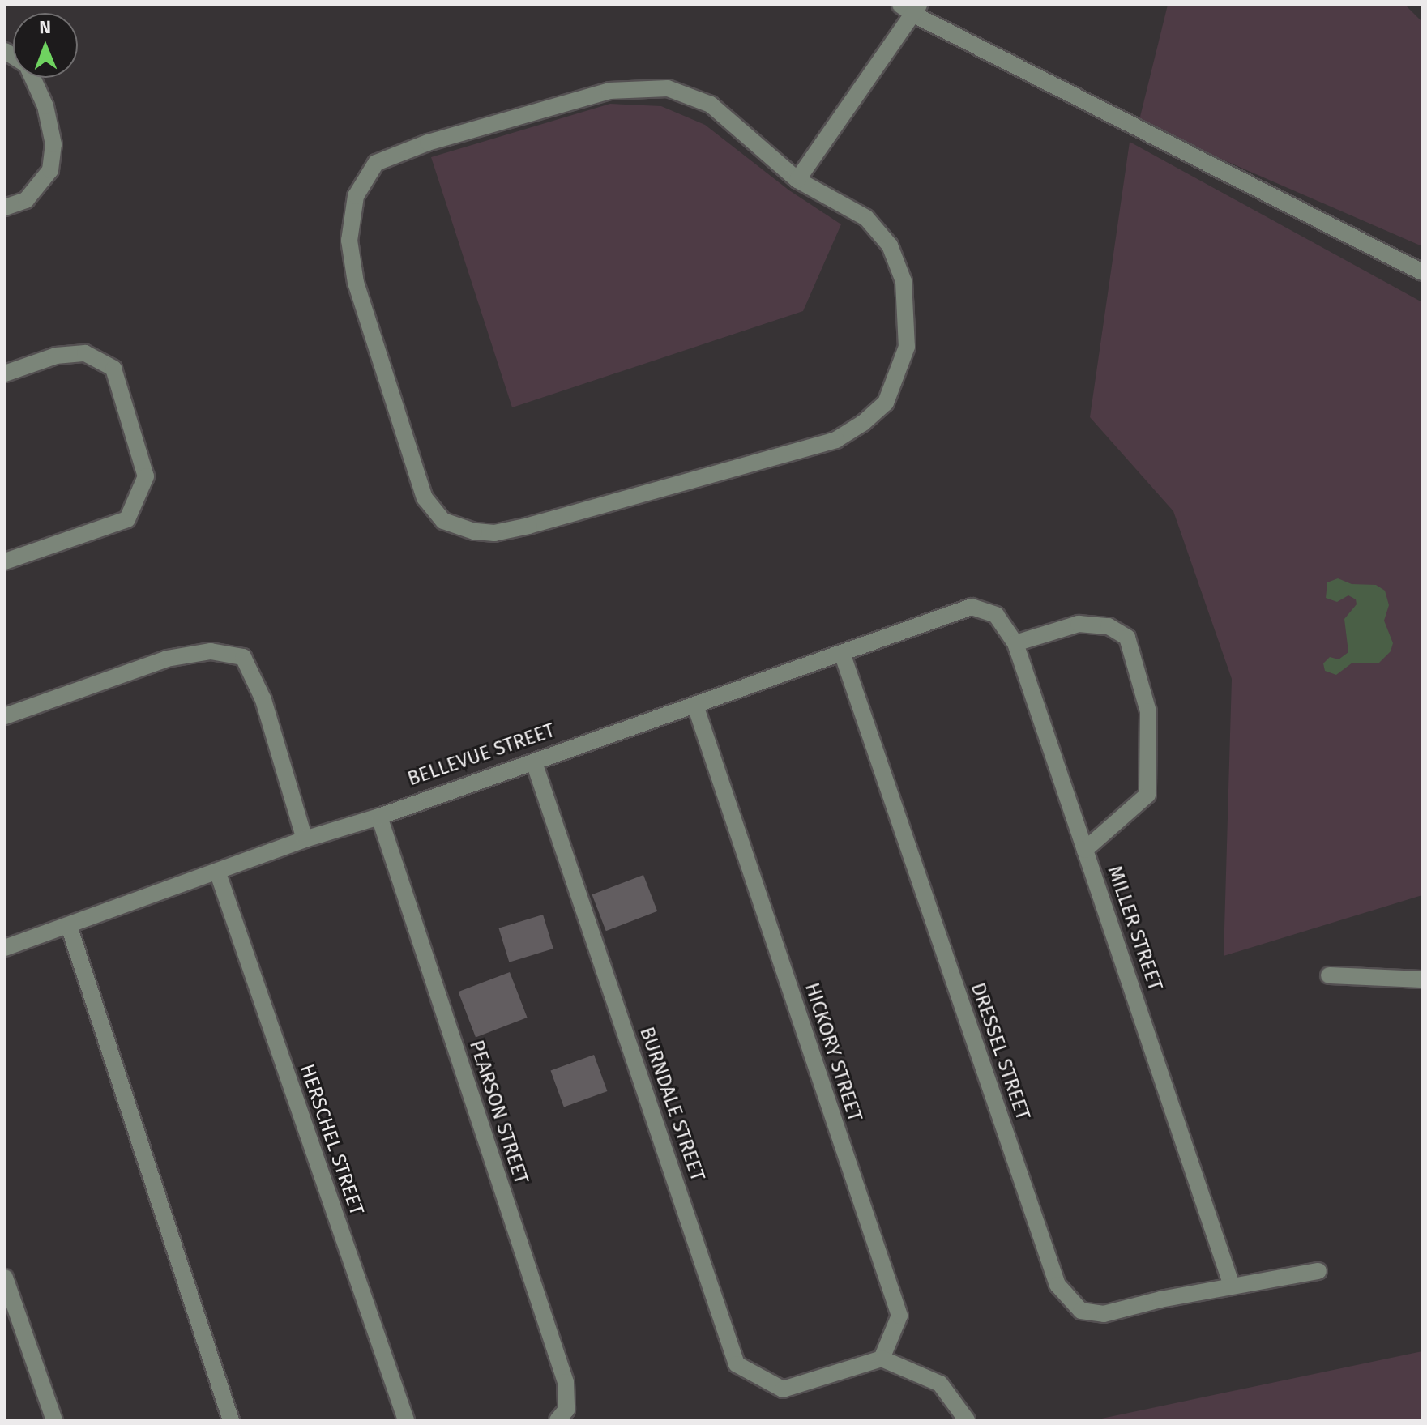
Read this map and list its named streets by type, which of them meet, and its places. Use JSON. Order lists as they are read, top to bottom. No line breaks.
{"streets":{"street":["BELLEVUE STREET","MILLER STREET","DRESSEL STREET","HICKORY STREET","BURNDALE STREET","PEARSON STREET","HERSCHEL STREET"]},"crossings":[["BELLEVUE STREET","MILLER STREET"],["MILLER STREET","DRESSEL STREET"],["HICKORY STREET","BURNDALE STREET"]],"north":"top"}
